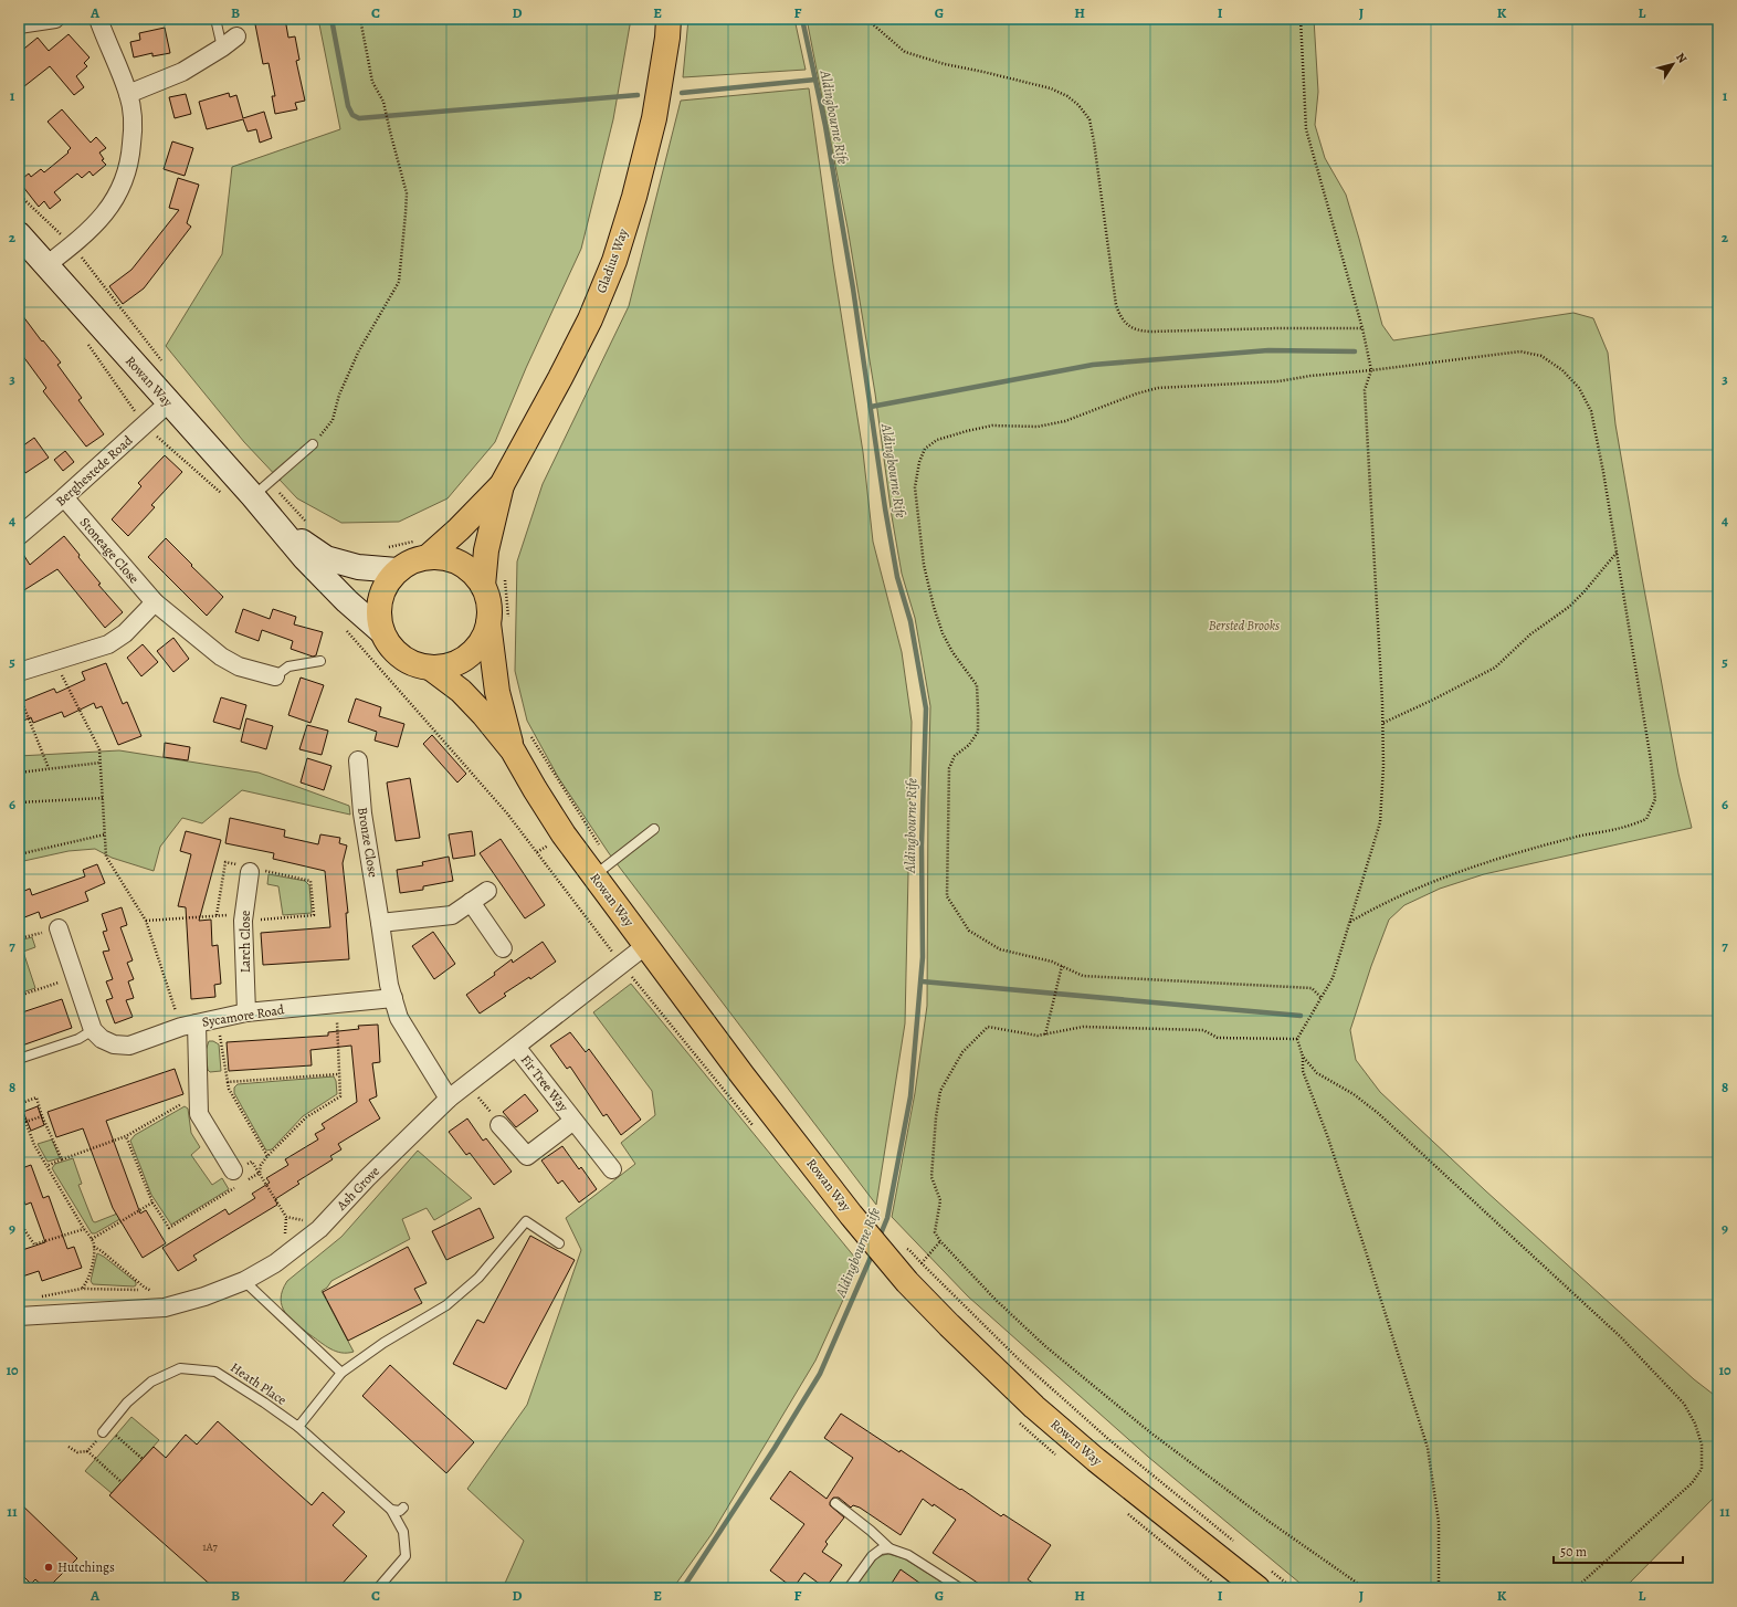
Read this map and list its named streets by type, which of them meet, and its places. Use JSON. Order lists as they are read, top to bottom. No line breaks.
{"streets":{"highway":["Gladius Way","Rowan Way"],"street":["Berghestede Road","Stoneage Close","Bronze Close","Larch Close","Sycamore Road","Fir Tree Way","Ash Grove"],"lane":["Heath Place"]},"crossings":[["Gladius Way","Rowan Way"],["Rowan Way","Berghestede Road"],["Rowan Way","Ash Grove"],["Berghestede Road","Stoneage Close"],["Bronze Close","Sycamore Road"],["Larch Close","Sycamore Road"],["Fir Tree Way","Ash Grove"]],"water":["Aldingbourne Rife"],"parks":["Bersted Brooks"],"places":["Hutchings"],"house_numbers":["1A7"],"scale_bar":"50 m","north":"top right","grid":{"columns":["A","B","C","D","E","F","G","H","I","J","K","L"],"rows":["1","2","3","4","5","6","7","8","9","10","11"]}}
